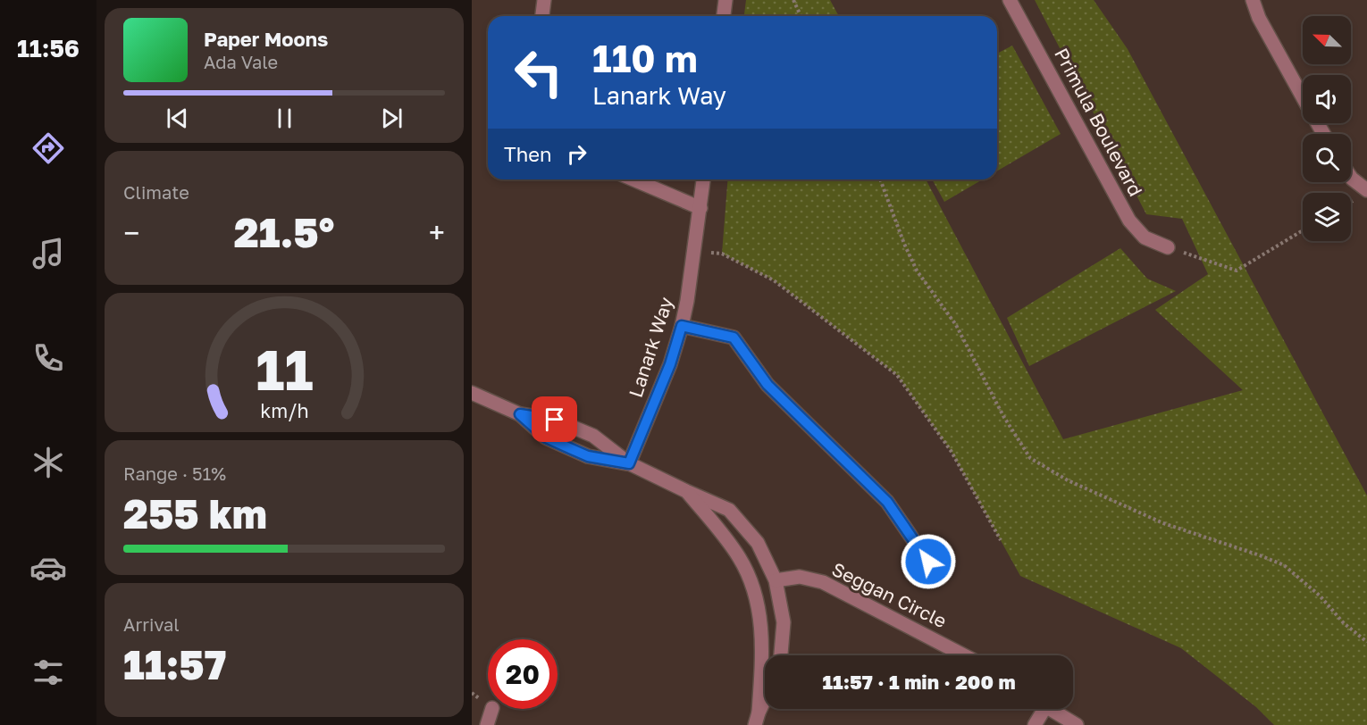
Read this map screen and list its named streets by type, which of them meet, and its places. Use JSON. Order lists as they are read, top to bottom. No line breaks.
{"streets":{"street":["Primula Boulevard","Lanark Way","Seggan Circle"]},"north":"top left","page":{"tabs":"11:56","turn":["110 m","Lanark Way"],"song":["Paper Moons","Ada Vale"],"then":"Then","tile":["Climate",["Range · 51%","255 km"],["Arrival","11:57"]],"heat":["−","21.5°","+"],"limit":"20","trip":"11:57 · 1 min · 200 m","gauge":["11","km/h"]}}
